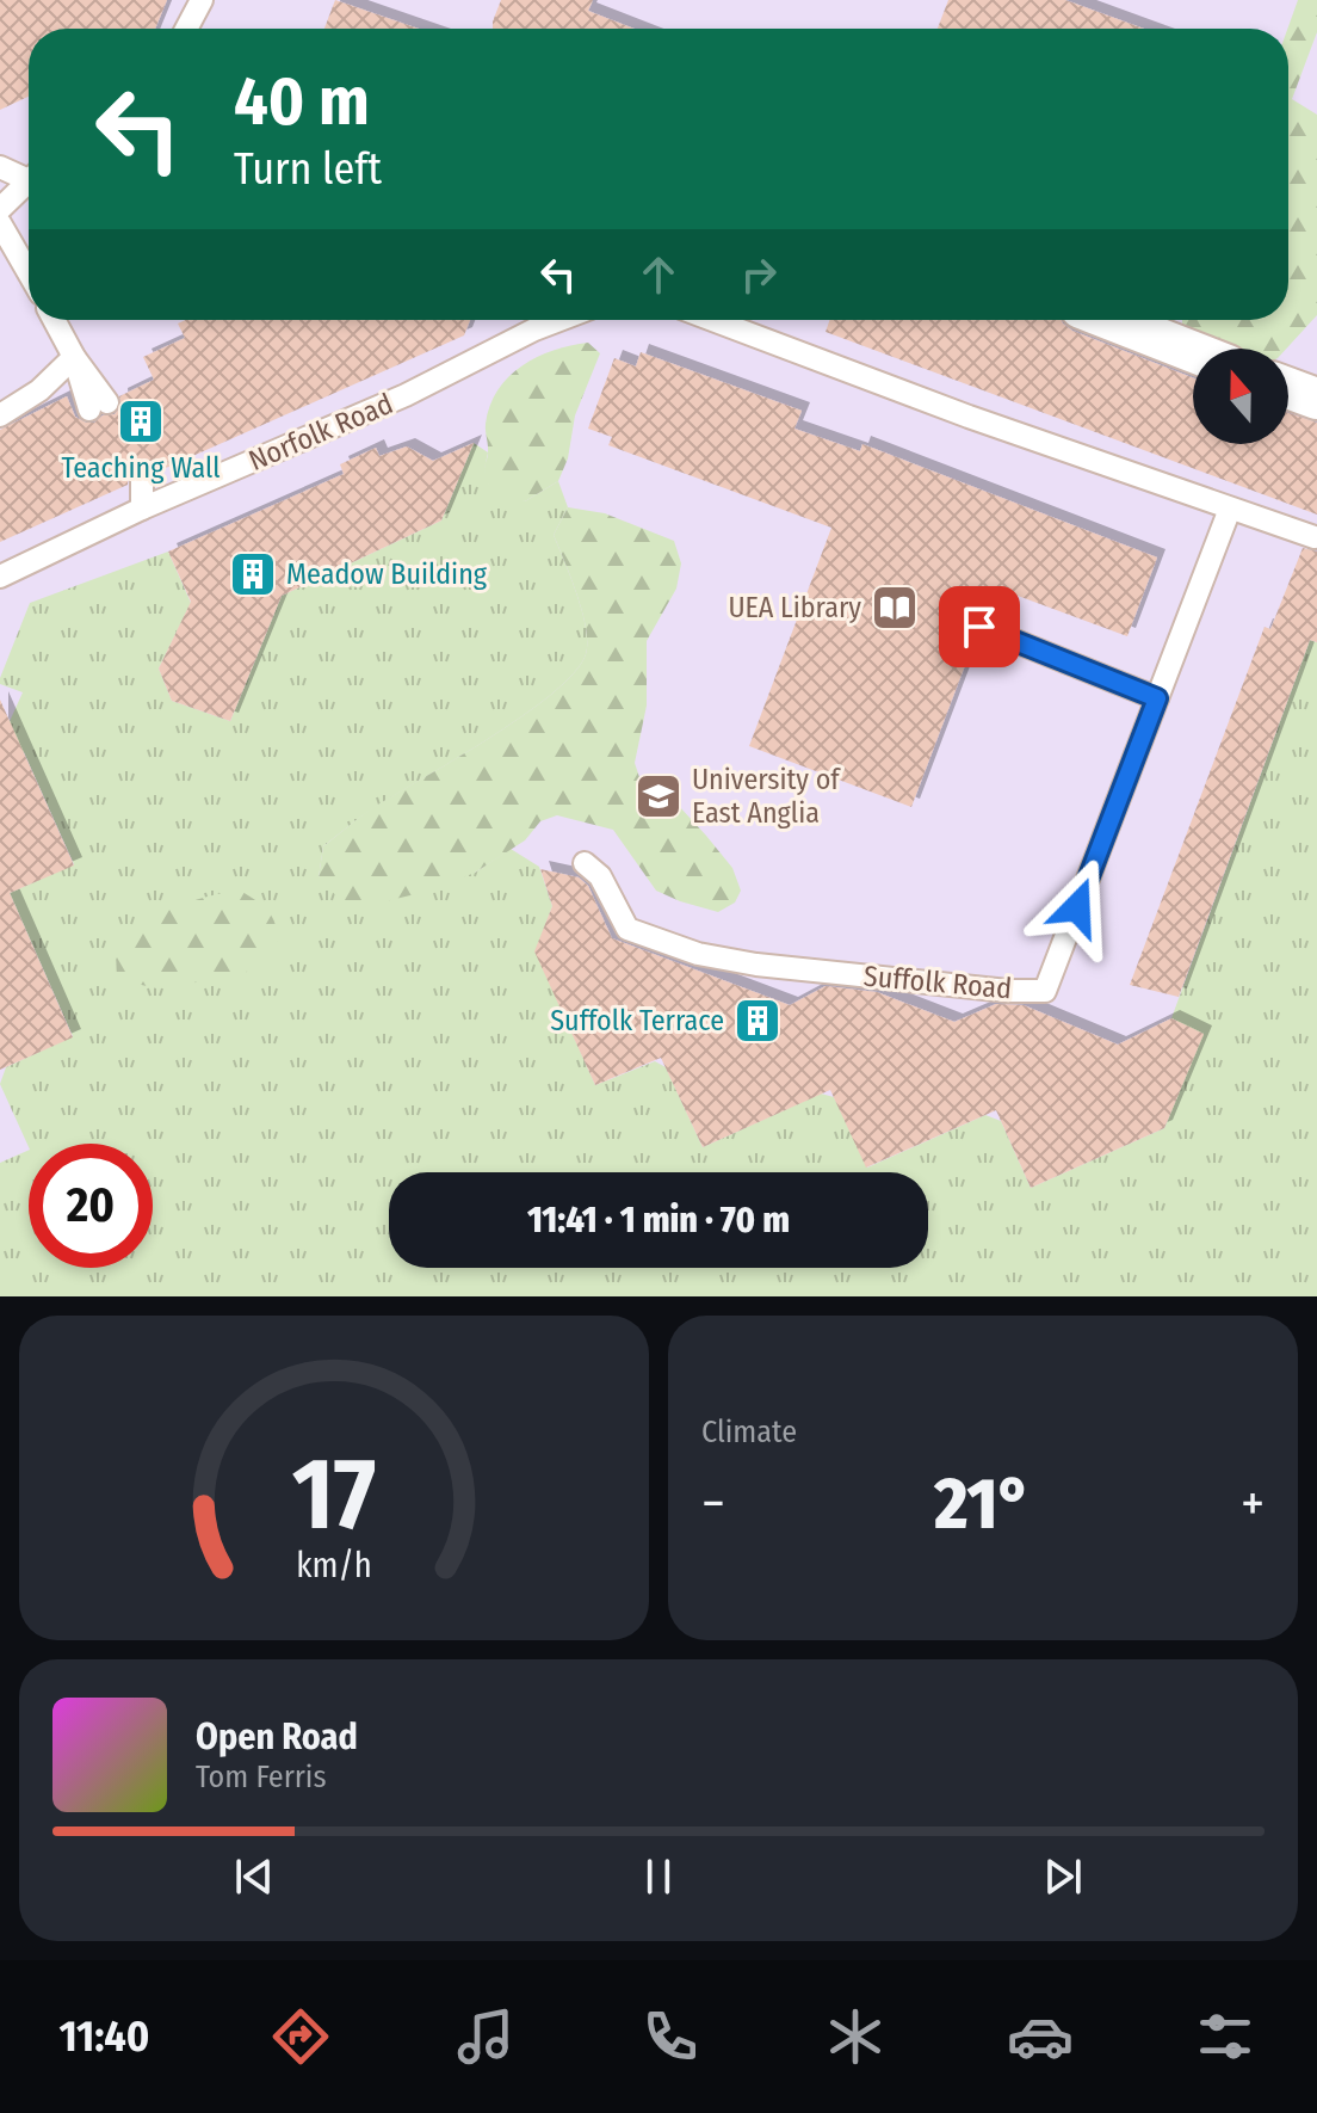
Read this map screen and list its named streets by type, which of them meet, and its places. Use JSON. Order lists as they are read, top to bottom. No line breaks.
{"streets":{"lane":["Norfolk Road","Suffolk Road"]},"places":{"building":["Teaching Wall","Meadow Building","Suffolk Terrace"],"library":["UEA Library"],"school or university":["University of East Anglia"]},"north":"top","page":{"turn":["40 m","Turn left"],"limit":"20","trip":"11:41 · 1 min · 70 m","tile":"Climate","heat":["−","21°","+"],"song":["Open Road","Tom Ferris"],"tabs":"11:40","gauge":["17","km/h"]}}
